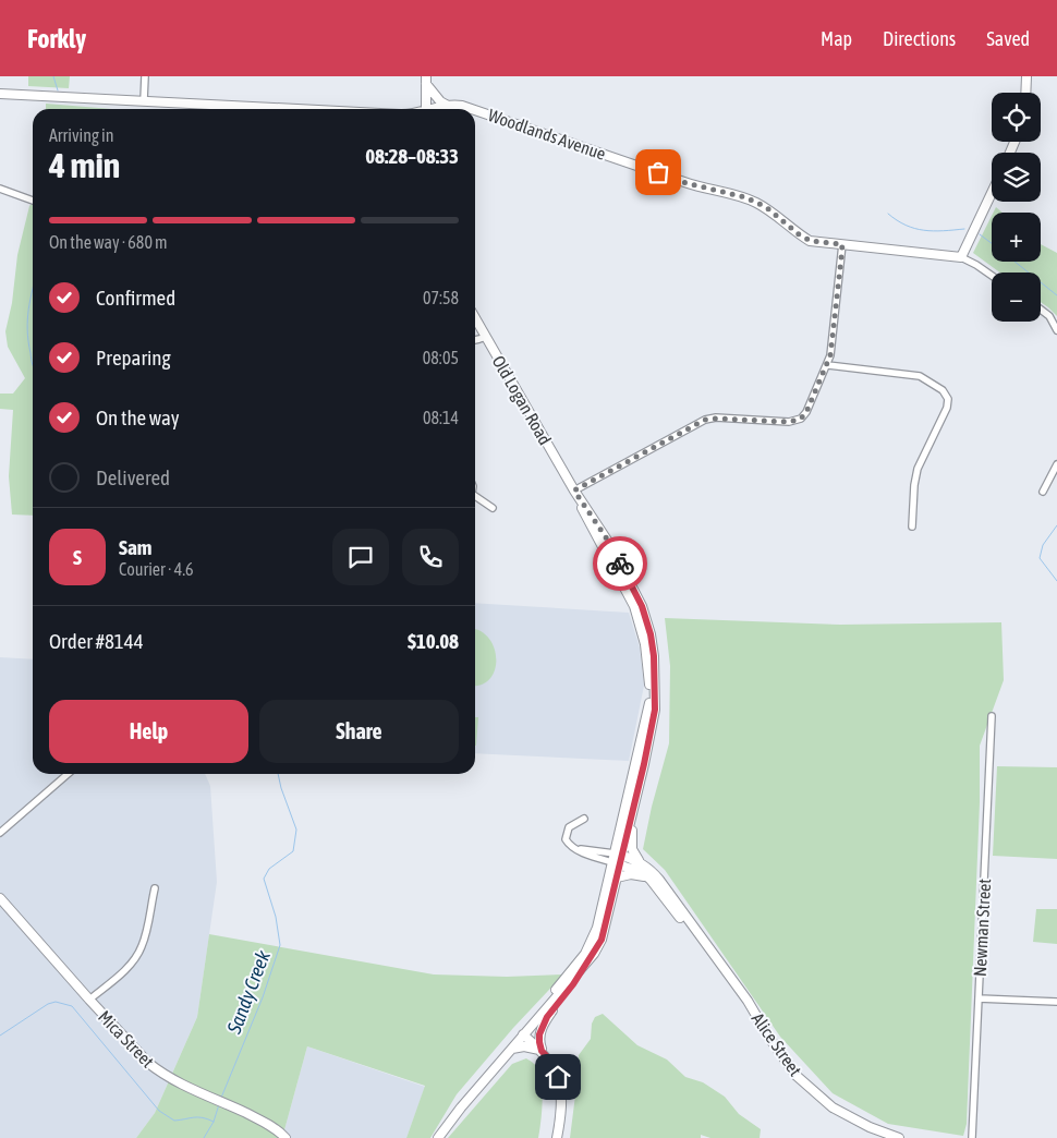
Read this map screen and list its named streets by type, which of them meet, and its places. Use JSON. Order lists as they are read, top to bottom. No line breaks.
{"streets":{"street":["Woodlands Avenue","Old Logan Road","Newman Street","Mica Street","Alice Street"]},"crossings":[["Old Logan Road","Alice Street"]],"water":["Sandy Creek"],"page":{"header":"Forkly","nav":["Map","Directions","Saved"],"map_buttons":["+","−"],"heading":["4 min","Arriving in","08:28–08:33"],"panel":["Sam","Courier · 4.6","Order #8144","$10.08"],"bar":"On the way · 680 m","list":[["Confirmed","07:58"],["Preparing","08:05"],["On the way","08:14"],"Delivered"],"round":"S","buttons":["Help","Share"]}}
